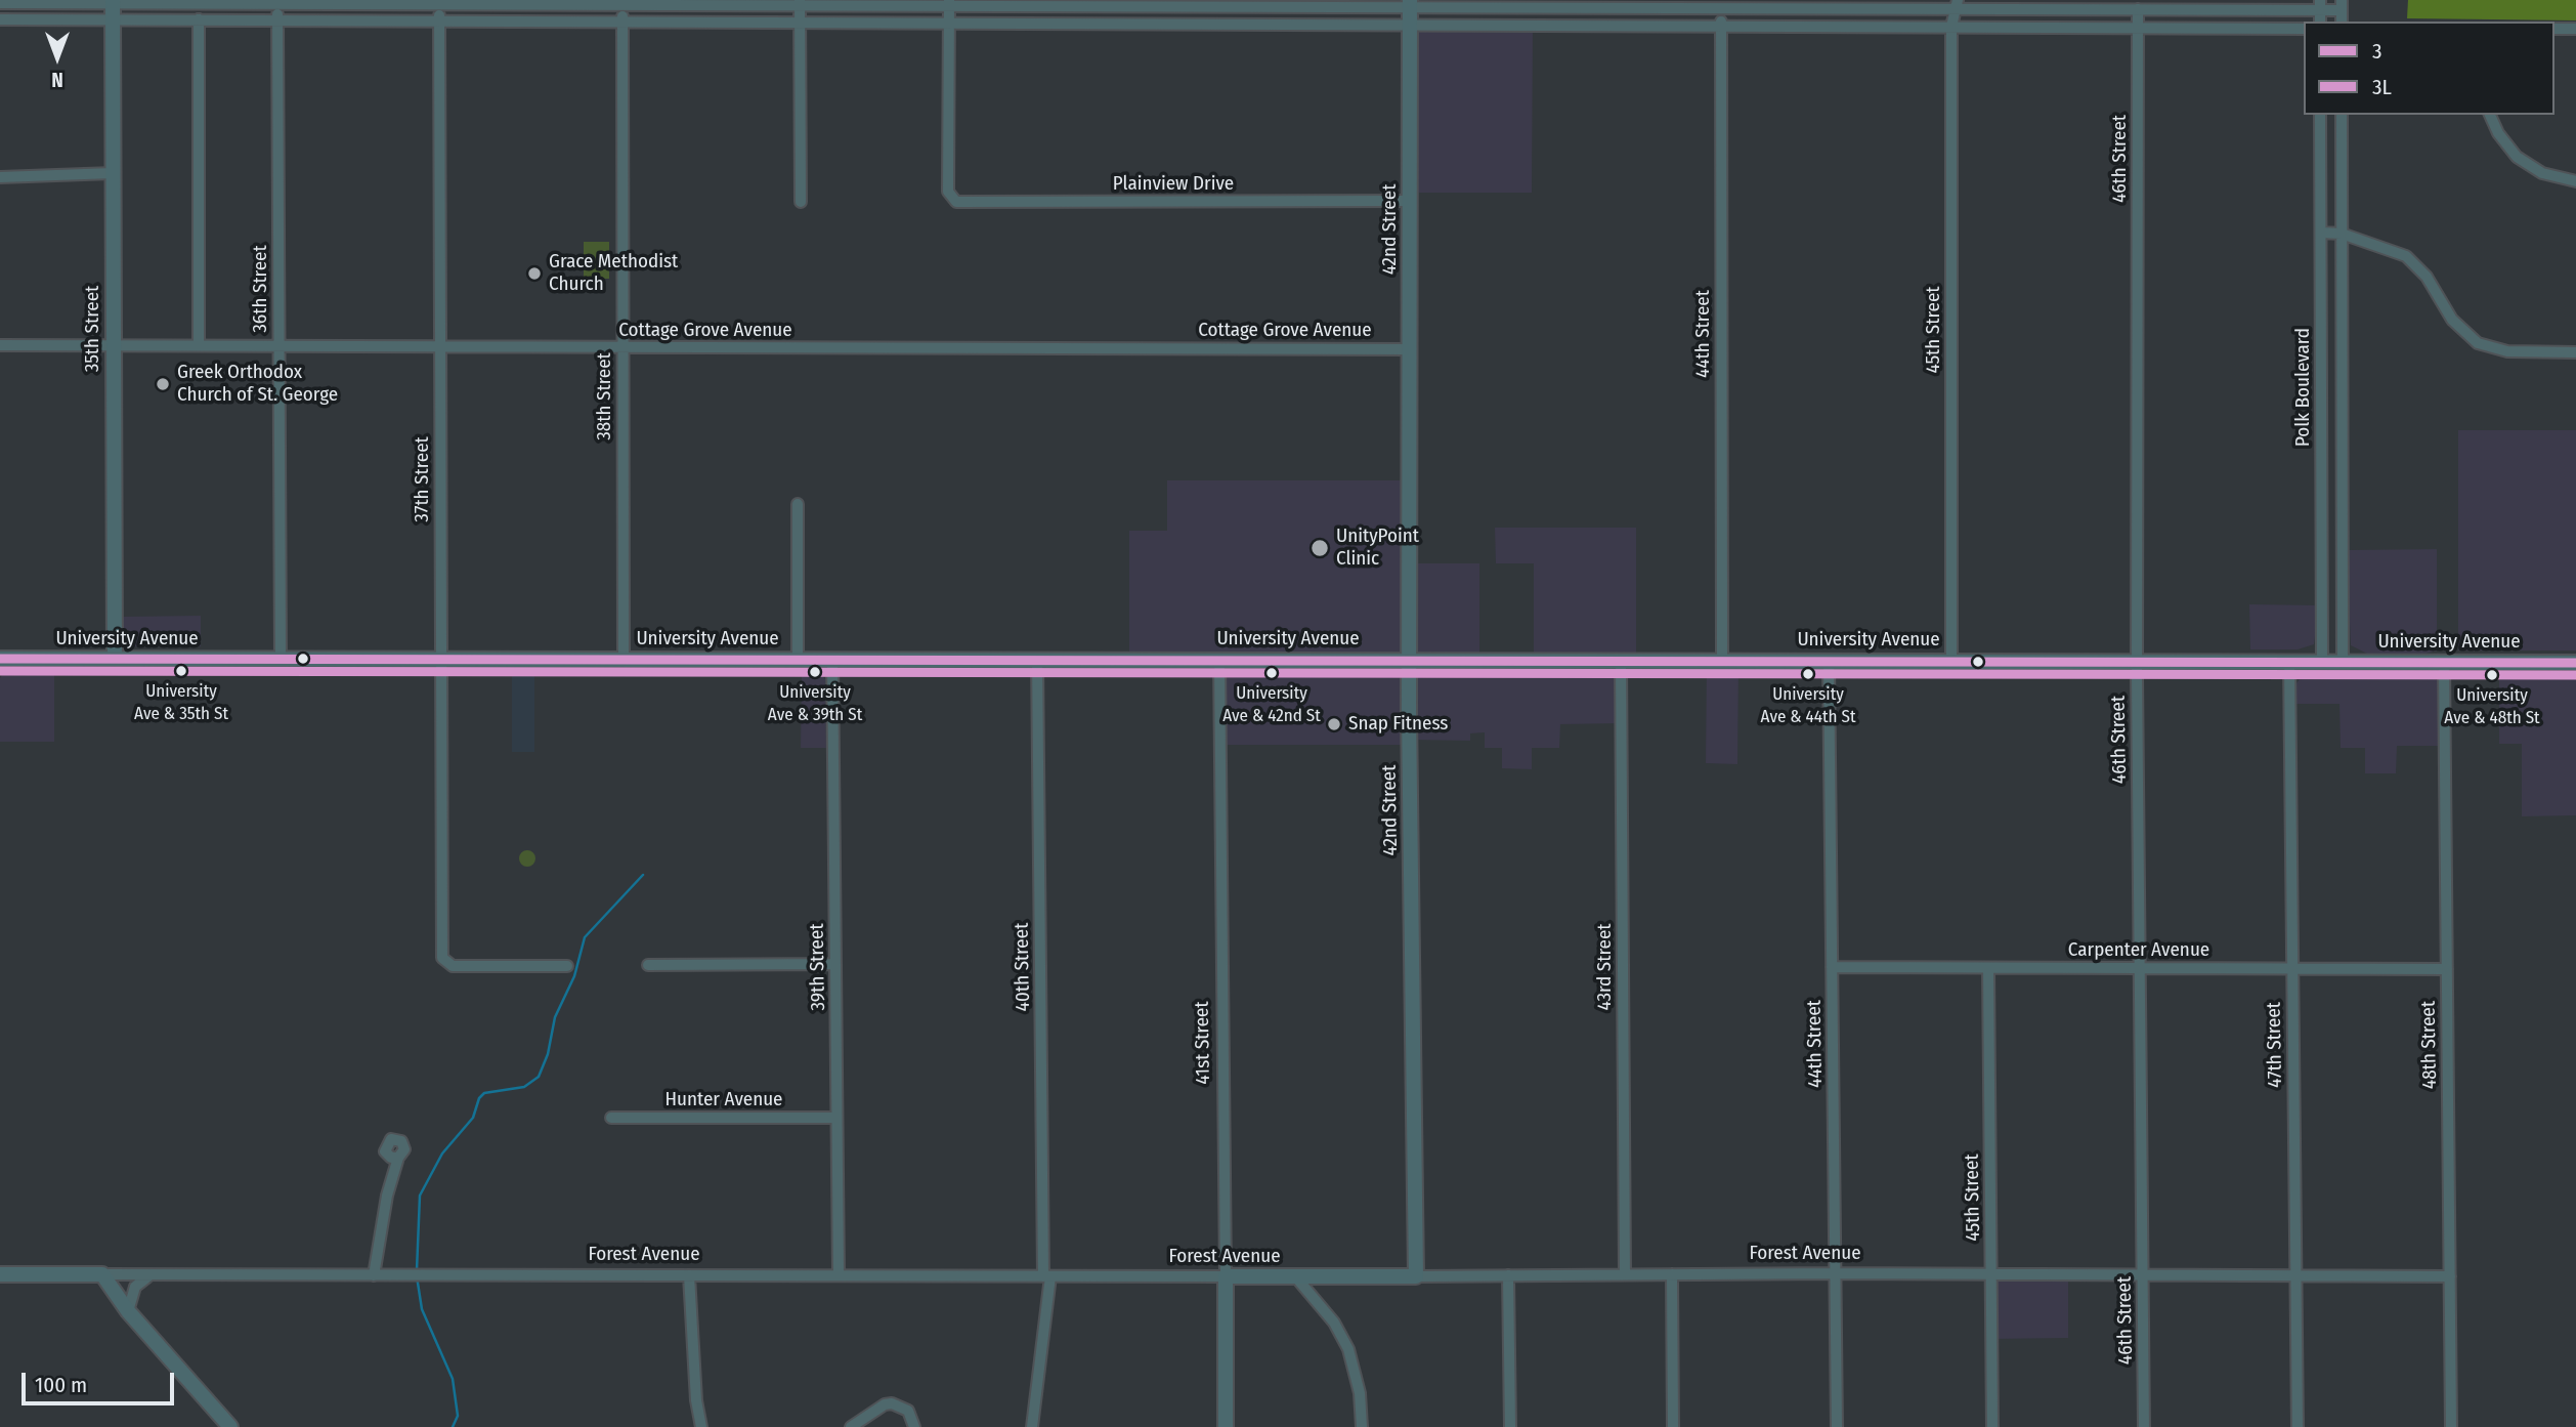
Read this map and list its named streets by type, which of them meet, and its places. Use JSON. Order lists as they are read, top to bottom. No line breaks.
{"streets":{"main road":["42nd Street","35th Street","University Avenue","41st Street","Forest Avenue"],"street":["46th Street","Plainview Drive","36th Street","45th Street","Cottage Grove Avenue","44th Street","Polk Boulevard","38th Street","37th Street","Carpenter Avenue","39th Street","40th Street","43rd Street","47th Street","48th Street","Hunter Avenue"]},"crossings":[["46th Street","University Avenue"],["46th Street","Carpenter Avenue"],["46th Street","Forest Avenue"],["Plainview Drive","42nd Street"],["42nd Street","Cottage Grove Avenue"],["42nd Street","University Avenue"],["42nd Street","Forest Avenue"],["36th Street","Cottage Grove Avenue"],["36th Street","University Avenue"],["35th Street","Cottage Grove Avenue"],["35th Street","University Avenue"],["45th Street","University Avenue"],["45th Street","Carpenter Avenue"],["45th Street","Forest Avenue"],["Cottage Grove Avenue","38th Street"],["Cottage Grove Avenue","37th Street"],["44th Street","University Avenue"],["44th Street","Carpenter Avenue"],["44th Street","Forest Avenue"],["Polk Boulevard","University Avenue"],["38th Street","University Avenue"],["37th Street","University Avenue"],["University Avenue","39th Street"],["University Avenue","40th Street"],["University Avenue","43rd Street"],["University Avenue","41st Street"],["University Avenue","47th Street"],["University Avenue","48th Street"],["Carpenter Avenue","47th Street"],["Carpenter Avenue","48th Street"],["39th Street","Hunter Avenue"],["39th Street","Forest Avenue"],["40th Street","Forest Avenue"],["43rd Street","Forest Avenue"],["41st Street","Forest Avenue"],["47th Street","Forest Avenue"],["48th Street","Forest Avenue"]],"places":["Grace Methodist Church","Greek Orthodox Church of St. George","UnityPoint Clinic","University Ave & 35th St","University Ave & 39th St","University Ave & 42nd St","University Ave & 44th St","University Ave & 48th St","Snap Fitness"],"lines":["transit line 3","transit line 3L"],"legend":["3","3L"],"scale_bar":"100 m","north":"bottom"}
